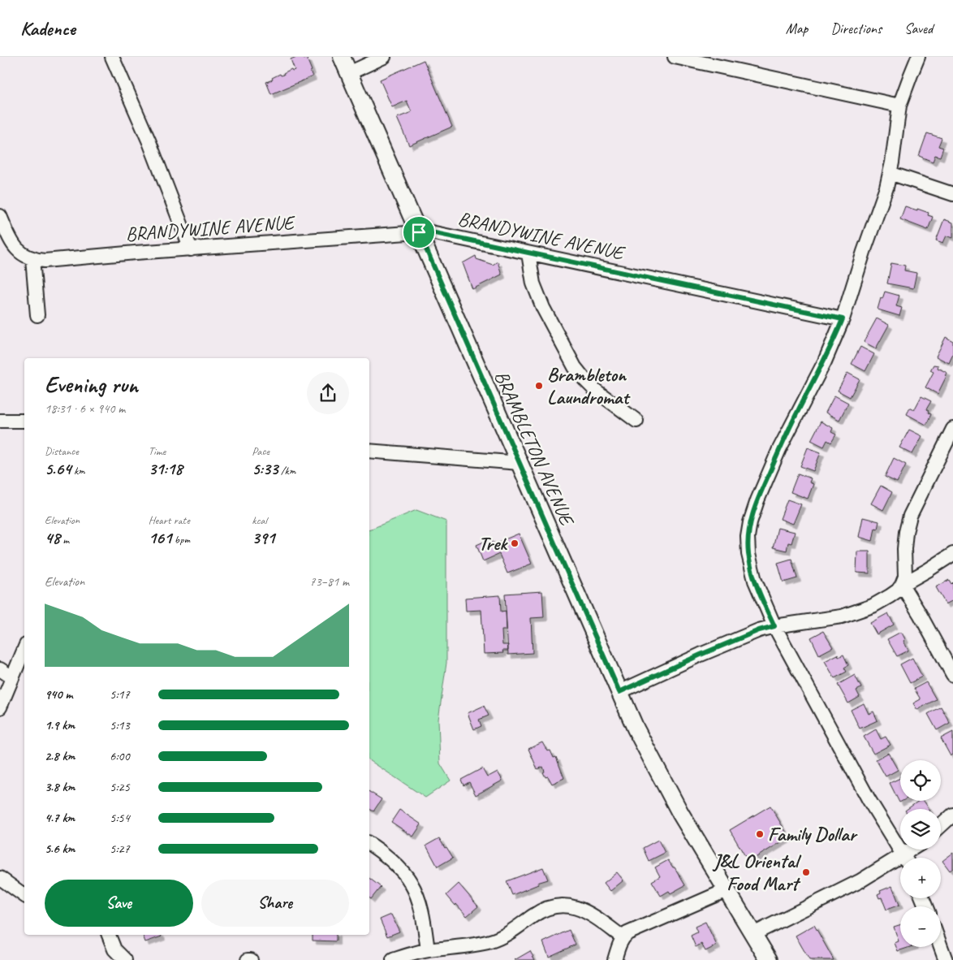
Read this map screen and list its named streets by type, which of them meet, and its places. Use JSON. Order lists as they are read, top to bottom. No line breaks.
{"streets":{"main road":["BRAMBLETON AVENUE"],"street":["BRANDYWINE AVENUE"]},"crossings":[["BRANDYWINE AVENUE","BRAMBLETON AVENUE"]],"places":["Brambleton Laundromat","Trek","Family Dollar","J&L Oriental Food Mart"],"page":{"header":"Kadence","nav":["Map","Directions","Saved"],"heading":["Evening run","18:31 · 6 × 940 m"],"stats":[["Distance","5.64 km"],["Time","31:18"],["Pace","5:33 /km"],["Elevation","48 m"],["Heart rate","161 bpm"],["kcal","391"]],"chart":["Elevation","73–81 m"],"list":[{"name":"940 m","note":"5:17"},{"name":"1.9 km","note":"5:13"},{"name":"2.8 km","note":"6:00"},{"name":"3.8 km","note":"5:25"},{"name":"4.7 km","note":"5:54"},{"name":"5.6 km","note":"5:27"}],"map_buttons":["+","−"],"buttons":["Save","Share"]}}
